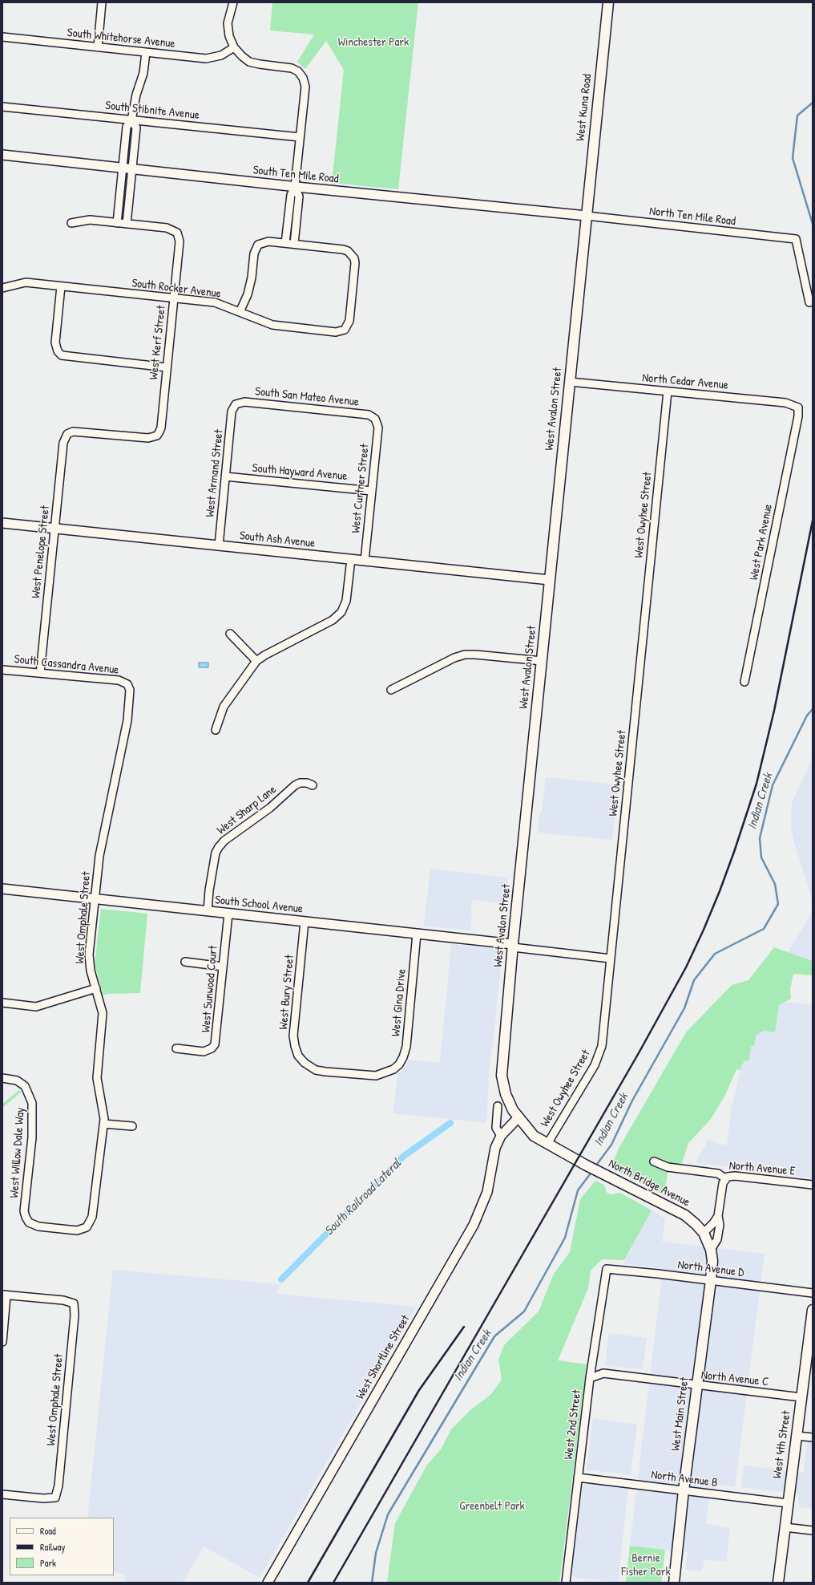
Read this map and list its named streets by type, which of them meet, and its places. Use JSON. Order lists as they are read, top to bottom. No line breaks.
{"streets":{"main road":["West Kuna Road","West Avalon Street","North Bridge Avenue","West Main Street","West 4th Street"],"street":["South Whitehorse Avenue","South Stibnite Avenue","South Ten Mile Road","North Ten Mile Road","South Rocker Avenue","West Kerf Street","North Cedar Avenue","South San Mateo Avenue","South Hayward Avenue","West Armand Street","West Curtner Street","West Owyhee Street","South Ash Avenue","West Park Avenue","West Penelope Street","South Cassandra Avenue","West Sharp Lane","South School Avenue","West Omphale Street","West Sunwood Court","West Bury Street","West Gina Drive","West Willow Dale Way","North Avenue E","North Avenue D","West Shortline Street","North Avenue C","West 2nd Street","North Avenue B"]},"crossings":[["West Kuna Road","South Ten Mile Road"],["West Kuna Road","North Ten Mile Road"],["West Kuna Road","West Avalon Street"],["South Ten Mile Road","North Ten Mile Road"],["South Ten Mile Road","West Avalon Street"],["North Ten Mile Road","West Avalon Street"],["South Rocker Avenue","West Kerf Street"],["West Kerf Street","West Penelope Street"],["North Cedar Avenue","West Avalon Street"],["North Cedar Avenue","West Owyhee Street"],["North Cedar Avenue","West Park Avenue"],["South San Mateo Avenue","West Armand Street"],["South San Mateo Avenue","West Curtner Street"],["West Avalon Street","South Ash Avenue"],["West Avalon Street","South School Avenue"],["West Avalon Street","North Bridge Avenue"],["West Avalon Street","West Shortline Street"],["South Hayward Avenue","West Armand Street"],["South Hayward Avenue","West Curtner Street"],["West Armand Street","South Ash Avenue"],["West Curtner Street","South Ash Avenue"],["West Owyhee Street","North Bridge Avenue"],["South Ash Avenue","West Penelope Street"],["West Penelope Street","South Cassandra Avenue"],["South Cassandra Avenue","West Omphale Street"],["West Sharp Lane","South School Avenue"],["South School Avenue","West Omphale Street"],["South School Avenue","West Sunwood Court"],["South School Avenue","West Bury Street"],["South School Avenue","West Gina Drive"],["West Omphale Street","West Willow Dale Way"],["West Bury Street","West Gina Drive"],["North Bridge Avenue","West Shortline Street"],["North Bridge Avenue","West Main Street"],["North Avenue D","West Main Street"],["North Avenue D","West 2nd Street"],["North Avenue C","West Main Street"],["North Avenue C","West 2nd Street"],["North Avenue C","West 4th Street"],["West Main Street","North Avenue B"],["West 2nd Street","North Avenue B"],["West 4th Street","North Avenue B"]],"water":["Indian Creek","South Railroad Lateral"],"parks":["Winchester Park","Greenbelt Park","Bernie Fisher Park"],"legend":["Road","Railway","Park"]}
